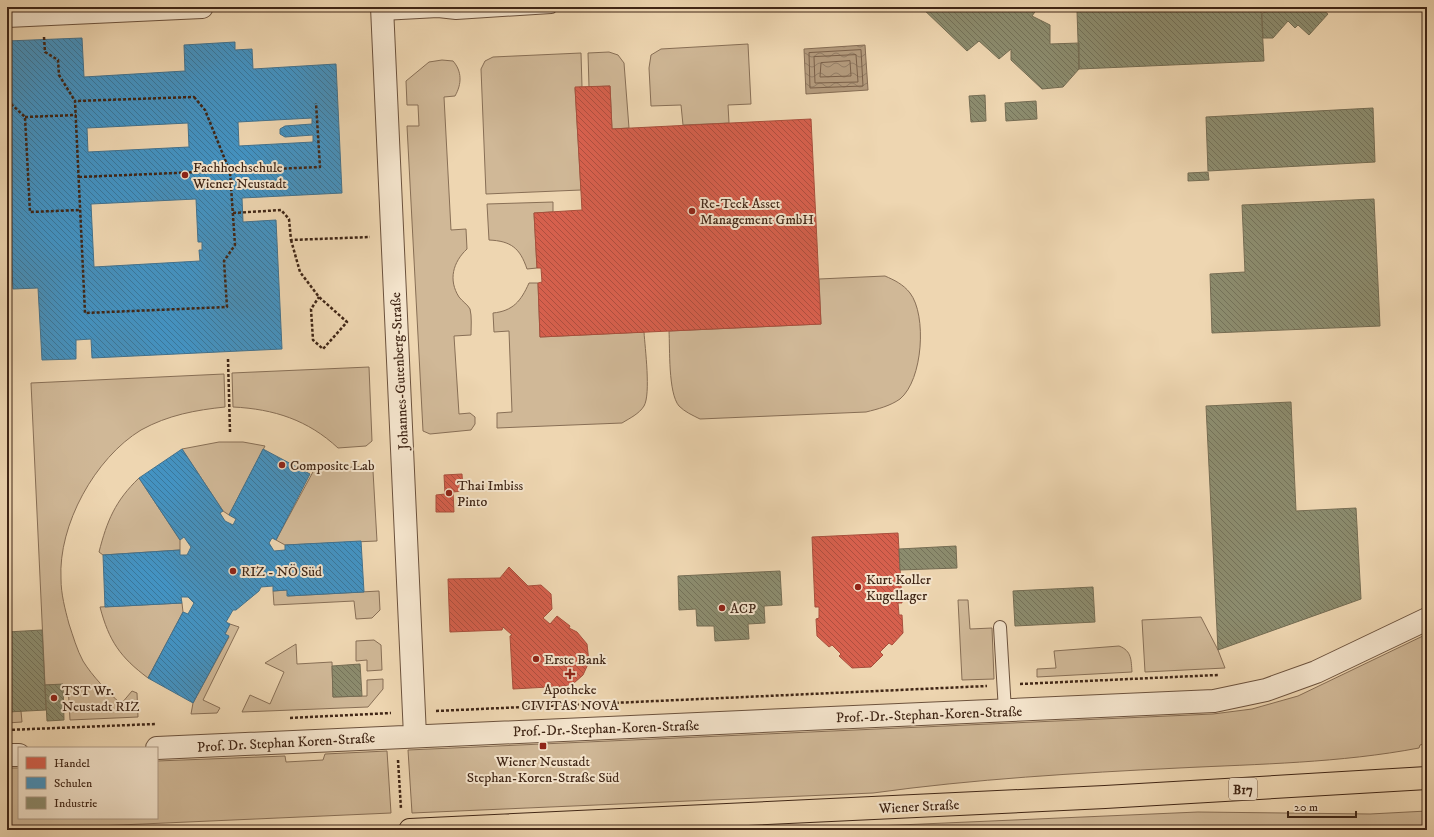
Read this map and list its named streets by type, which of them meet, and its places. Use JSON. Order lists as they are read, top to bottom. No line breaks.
{"streets":{"main road":["B17","Wiener Straße"],"street":["Johannes-Gutenberg-Straße","Prof.-Dr.-Stephan-Koren-Straße","Prof. Dr. Stephan Koren-Straße"]},"crossings":[["Johannes-Gutenberg-Straße","Prof.-Dr.-Stephan-Koren-Straße"],["Johannes-Gutenberg-Straße","Prof. Dr. Stephan Koren-Straße"],["Prof.-Dr.-Stephan-Koren-Straße","Prof. Dr. Stephan Koren-Straße"]],"places":{"other":["Fachhochschule Wiener Neustadt","Re-Teck Asset Management GmbH","Composite Lab","Thai Imbiss Pinto","RIZ - NÖ Süd","Kurt Koller Kugellager","ACP","Erste Bank","TST Wr. Neustadt RIZ"],"health":["Apotheke CIVITAS NOVA"],"transit":["Wiener Neustadt Stephan-Koren-Straße Süd"]},"legend":["Handel","Schulen","Industrie"],"scale_bar":"20 m"}
